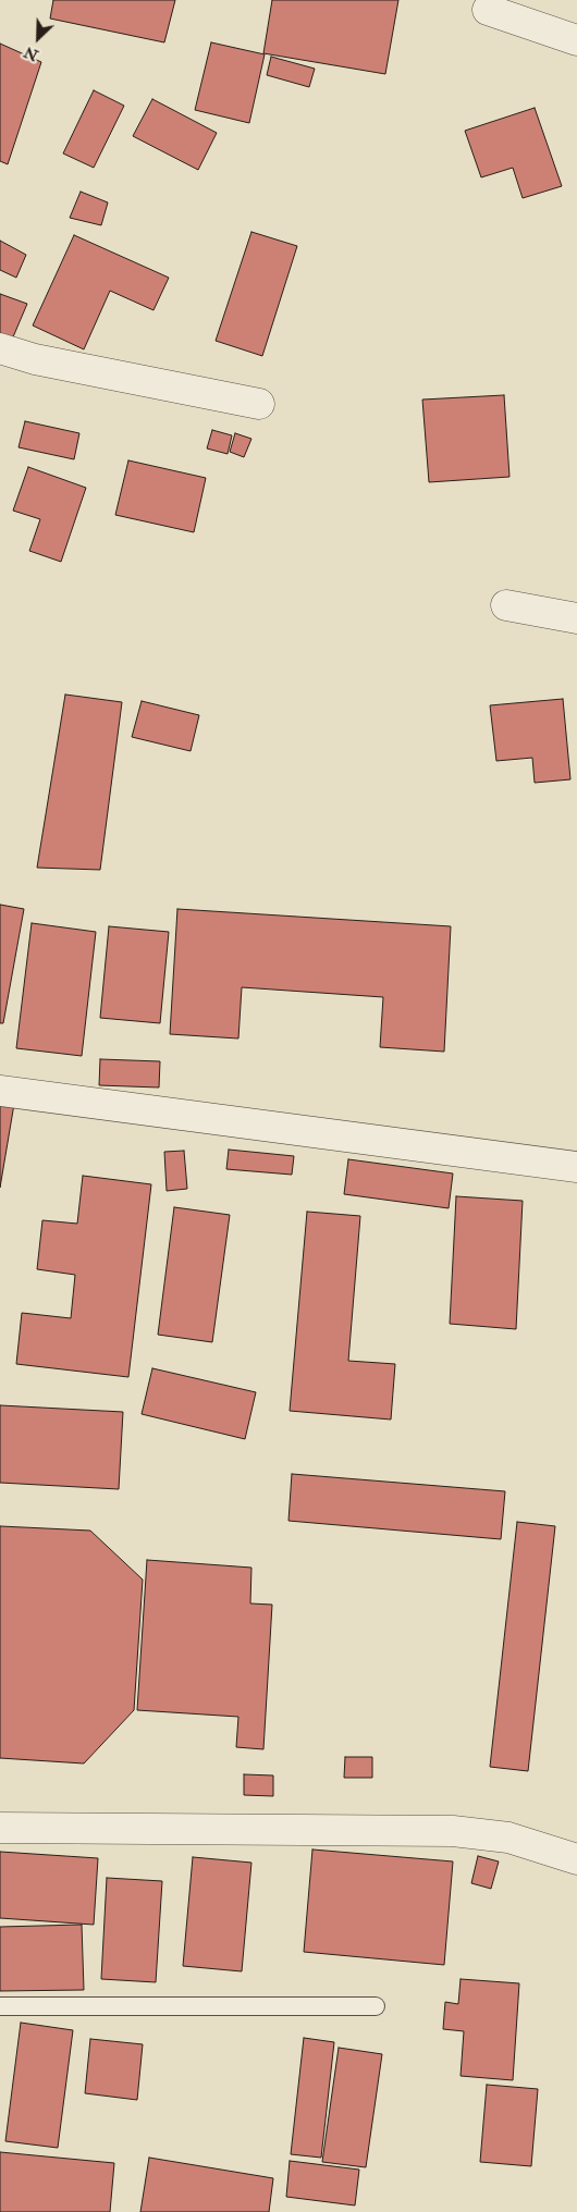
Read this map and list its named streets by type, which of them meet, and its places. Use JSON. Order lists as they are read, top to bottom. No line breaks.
{"north":"bottom left"}
